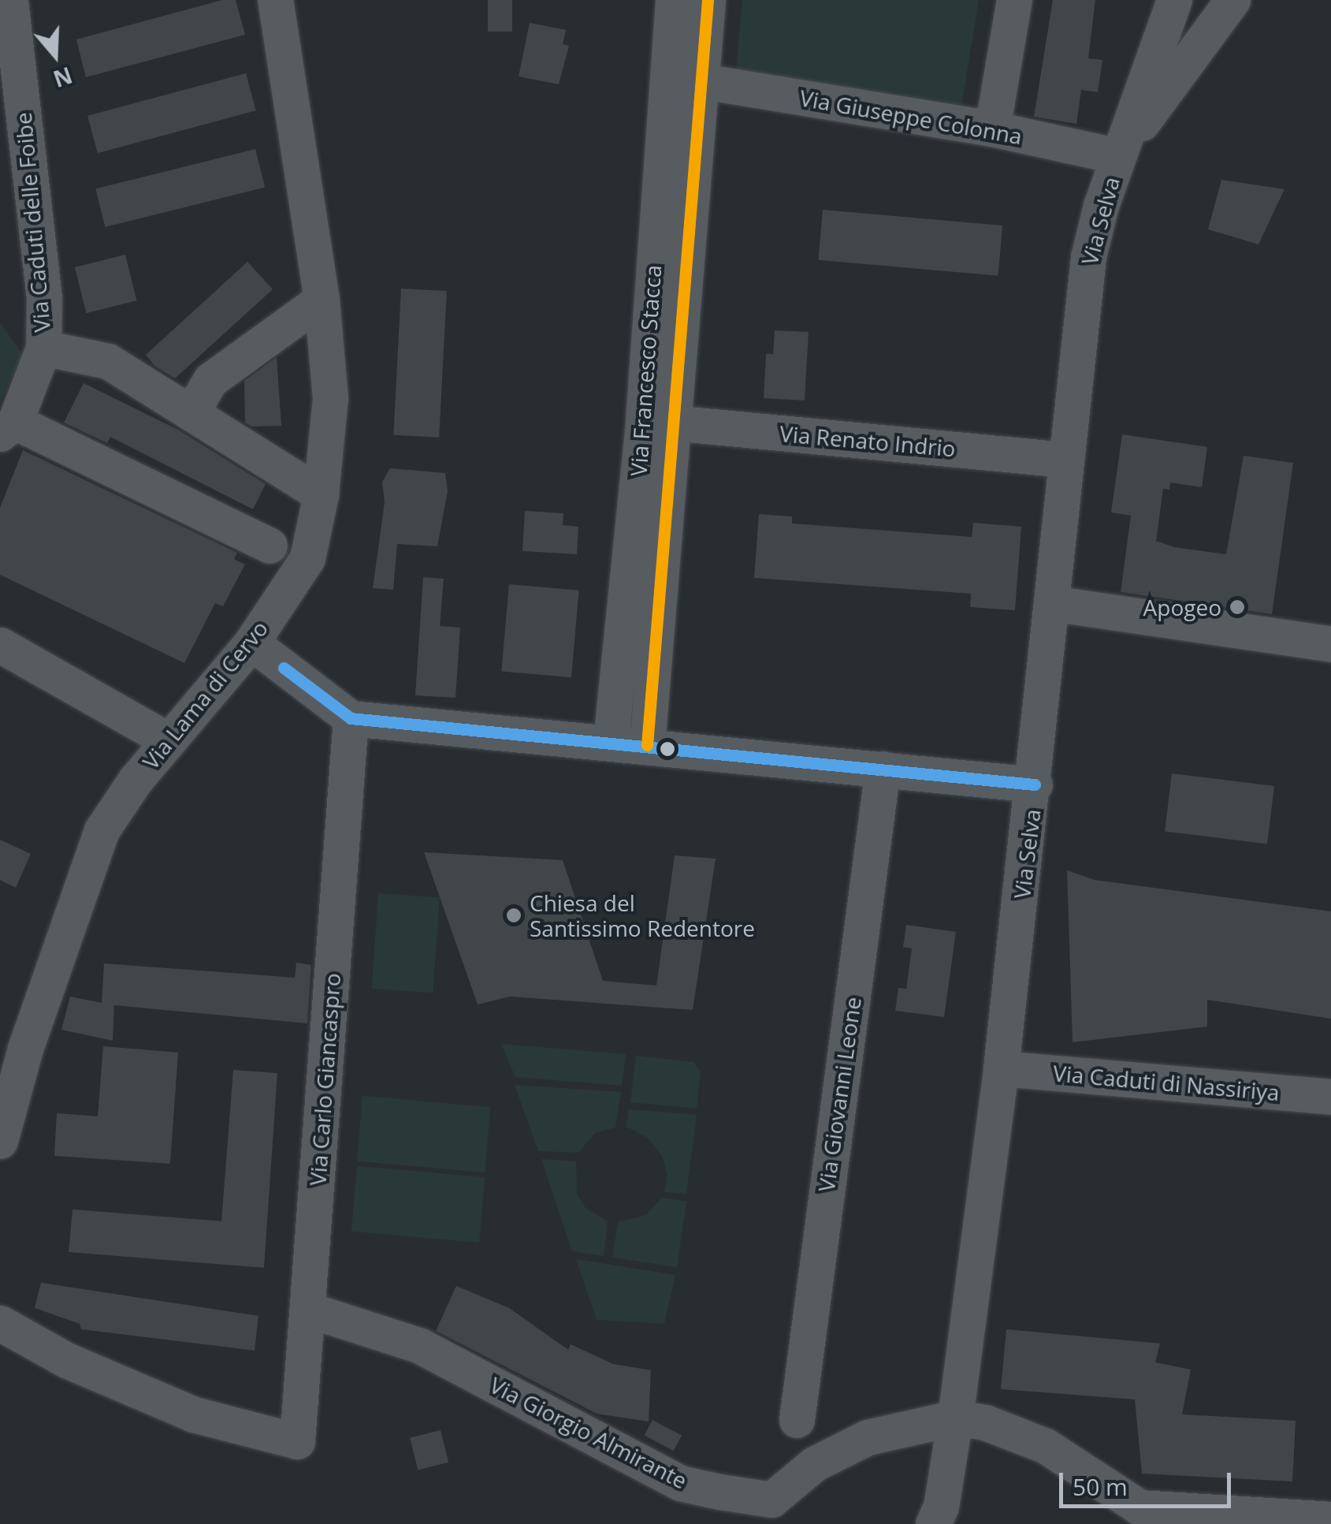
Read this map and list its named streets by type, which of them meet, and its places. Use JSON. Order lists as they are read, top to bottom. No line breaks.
{"streets":{"street":["Via Giuseppe Colonna","Via Selva","Via Caduti delle Foibe","Via Francesco Stacca","Via Renato Indrio","Via Lama di Cervo","Via Carlo Giancaspro","Via Caduti di Nassiriya","Via Giovanni Leone","Via Giorgio Almirante"]},"crossings":[["Via Giuseppe Colonna","Via Selva"],["Via Giuseppe Colonna","Via Francesco Stacca"],["Via Selva","Via Renato Indrio"],["Via Selva","Via Caduti di Nassiriya"],["Via Selva","Via Giorgio Almirante"],["Via Francesco Stacca","Via Renato Indrio"],["Via Carlo Giancaspro","Via Giorgio Almirante"]],"places":["Apogeo","Chiesa del Santissimo Redentore"],"scale_bar":"50 m","north":"bottom"}
